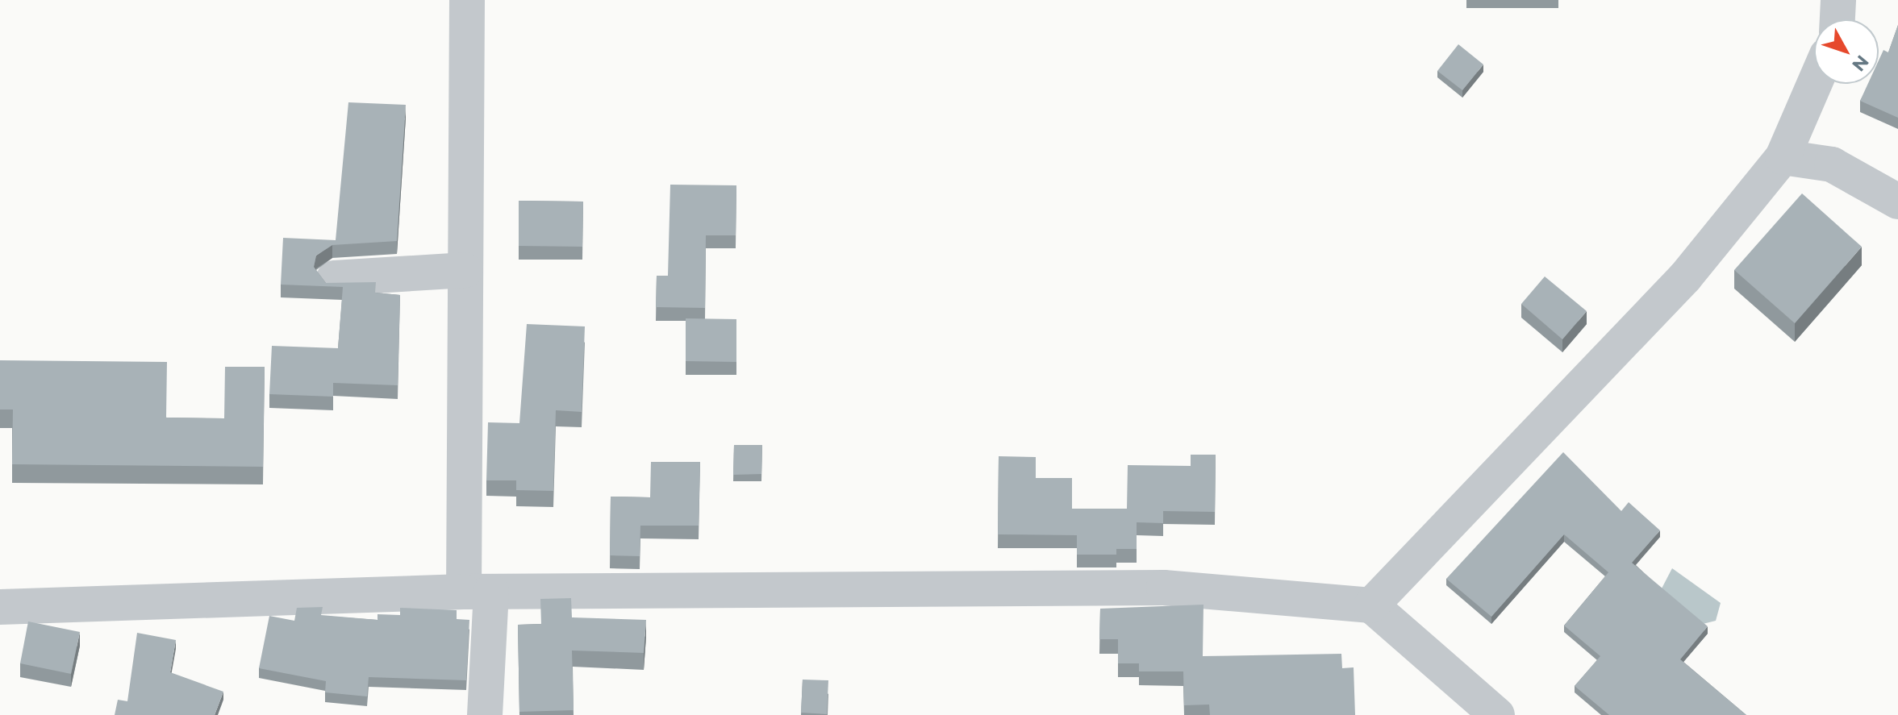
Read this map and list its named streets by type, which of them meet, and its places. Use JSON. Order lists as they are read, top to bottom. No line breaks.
{"north":"bottom right"}
